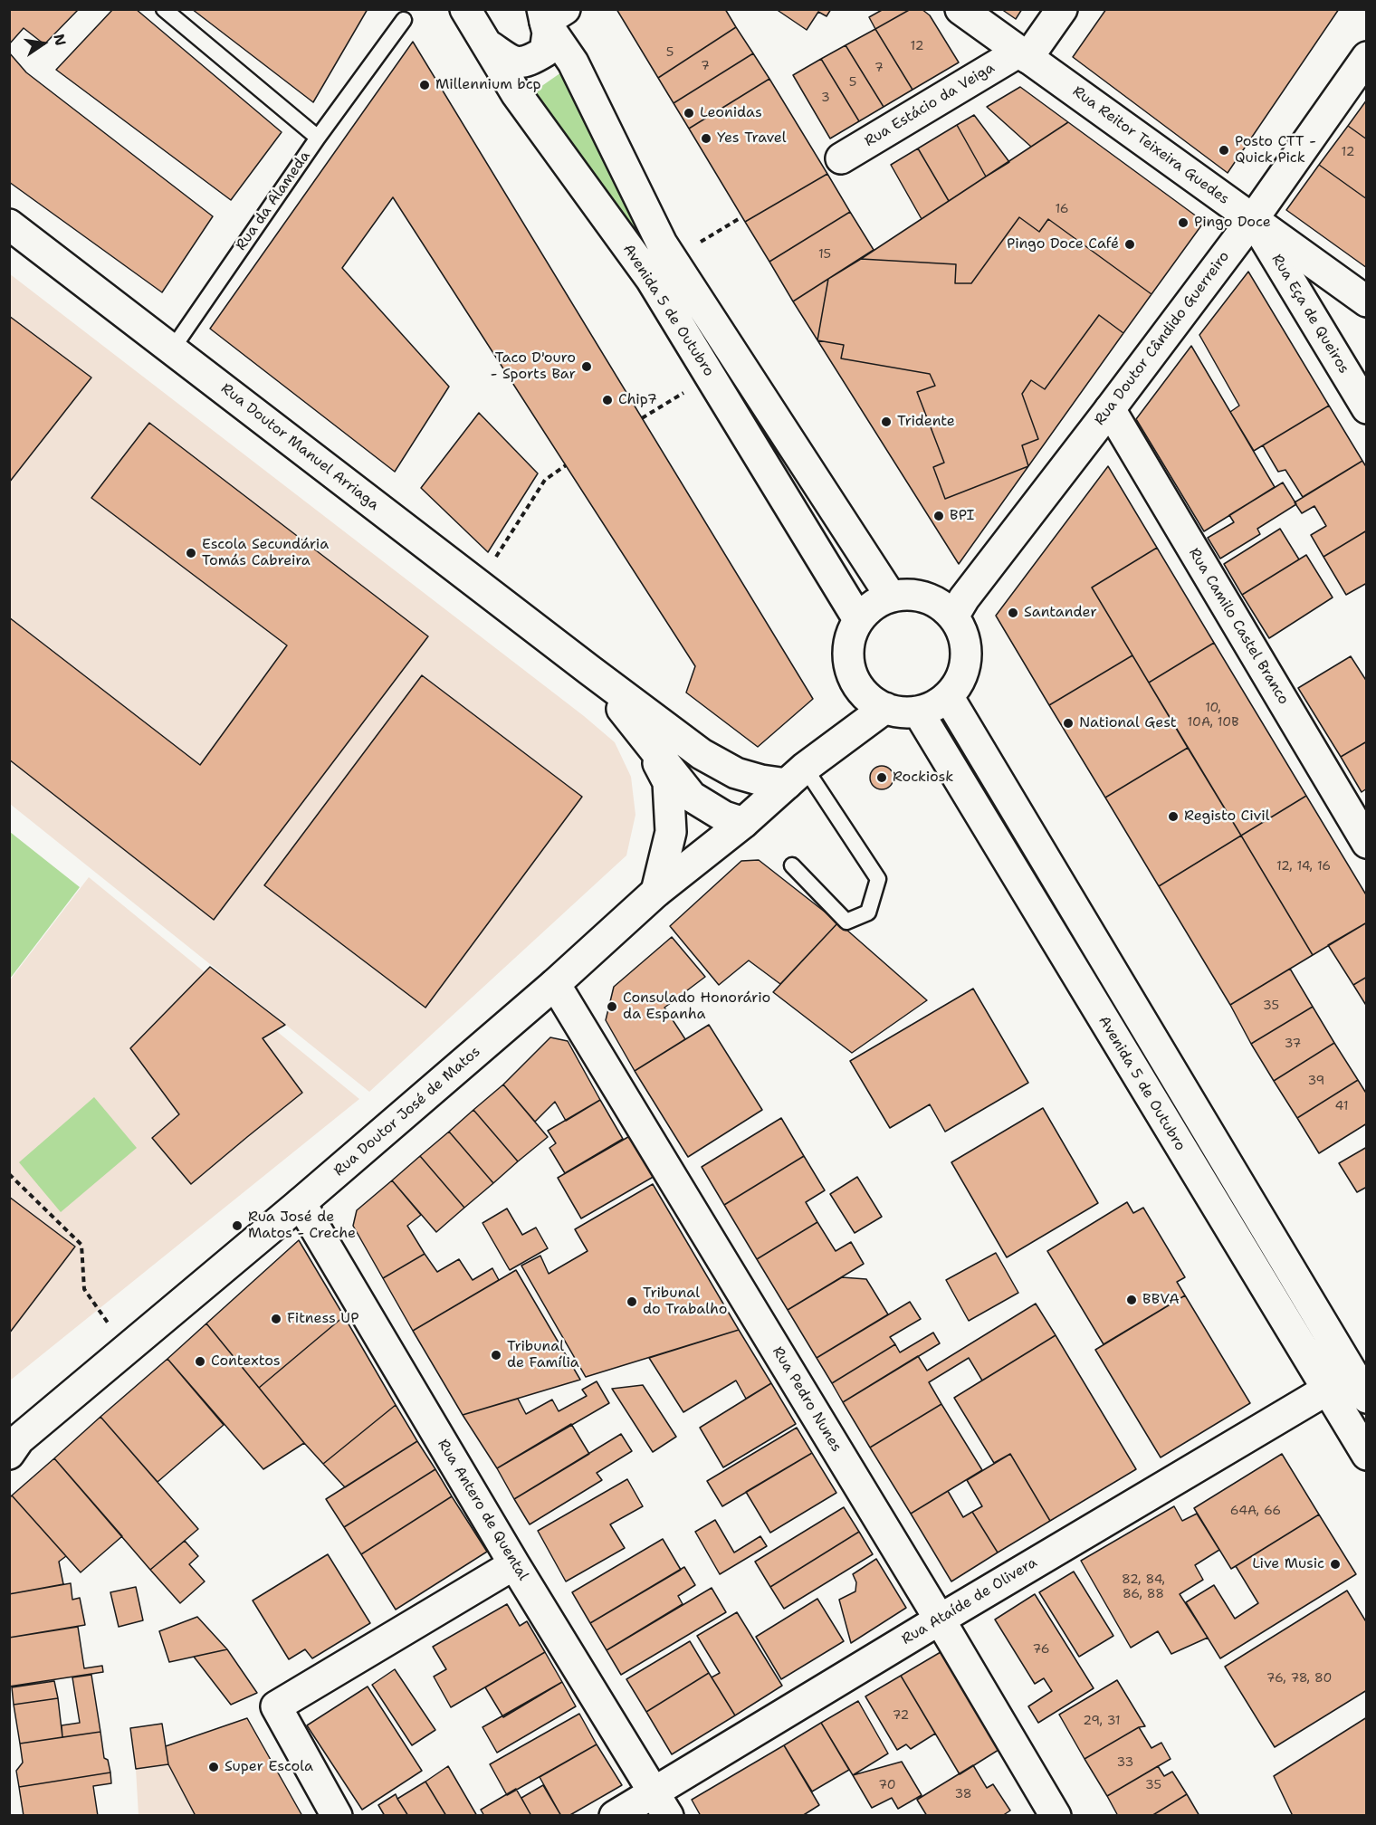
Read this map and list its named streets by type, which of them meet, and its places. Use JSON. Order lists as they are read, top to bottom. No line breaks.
{"streets":{"street":["Rua Estácio da Veiga","Rua Reitor Teixeira Guedes","Avenida 5 de Outubro","Rua Eça de Queiros","Rua Doutor Cândido Guerreiro","Rua Doutor Manuel Arriaga","Rua Camilo Castel Branco","Rua Doutor José de Matos","Rua Pedro Nunes","Rua Antero de Quental","Rua Ataíde de Olivera"],"lane":["Rua da Alameda"]},"crossings":[["Rua Estácio da Veiga","Rua Reitor Teixeira Guedes"],["Rua Reitor Teixeira Guedes","Rua Eça de Queiros"],["Rua Reitor Teixeira Guedes","Rua Doutor Cândido Guerreiro"],["Rua da Alameda","Rua Doutor Manuel Arriaga"],["Avenida 5 de Outubro","Rua Doutor Cândido Guerreiro"],["Avenida 5 de Outubro","Rua Doutor José de Matos"],["Avenida 5 de Outubro","Rua Ataíde de Olivera"],["Rua Eça de Queiros","Rua Doutor Cândido Guerreiro"],["Rua Doutor Cândido Guerreiro","Rua Camilo Castel Branco"],["Rua Doutor Cândido Guerreiro","Rua Doutor José de Matos"],["Rua Doutor Manuel Arriaga","Rua Doutor José de Matos"],["Rua Doutor José de Matos","Rua Pedro Nunes"],["Rua Doutor José de Matos","Rua Antero de Quental"],["Rua Pedro Nunes","Rua Ataíde de Olivera"],["Rua Antero de Quental","Rua Ataíde de Olivera"]],"places":["Millennium bcp","Leonidas","Yes Travel","Posto CTT - Quick Pick","Pingo Doce","Pingo Doce Café","Taco D'ouro - Sports Bar","Chip7","Tridente","BPI","Escola Secundária Tomás Cabreira","Santander","National Gest","Rockiosk","Registo Civil","Consulado Honorário da Espanha","Rua José de Matos - Creche","BBVA","Tribunal do Trabalho","Fitness UP","Tribunal de Família","Contextos","Live Music","Super Escola"],"house_numbers":["12","5","7","7","5","3","12","16","15","10, 10A, 10B","12, 14, 16","35","37","39","41","64A, 66","82, 84, 86, 88","76","76, 78, 80","72","29, 31","33","70","35","38"],"north":"right"}
